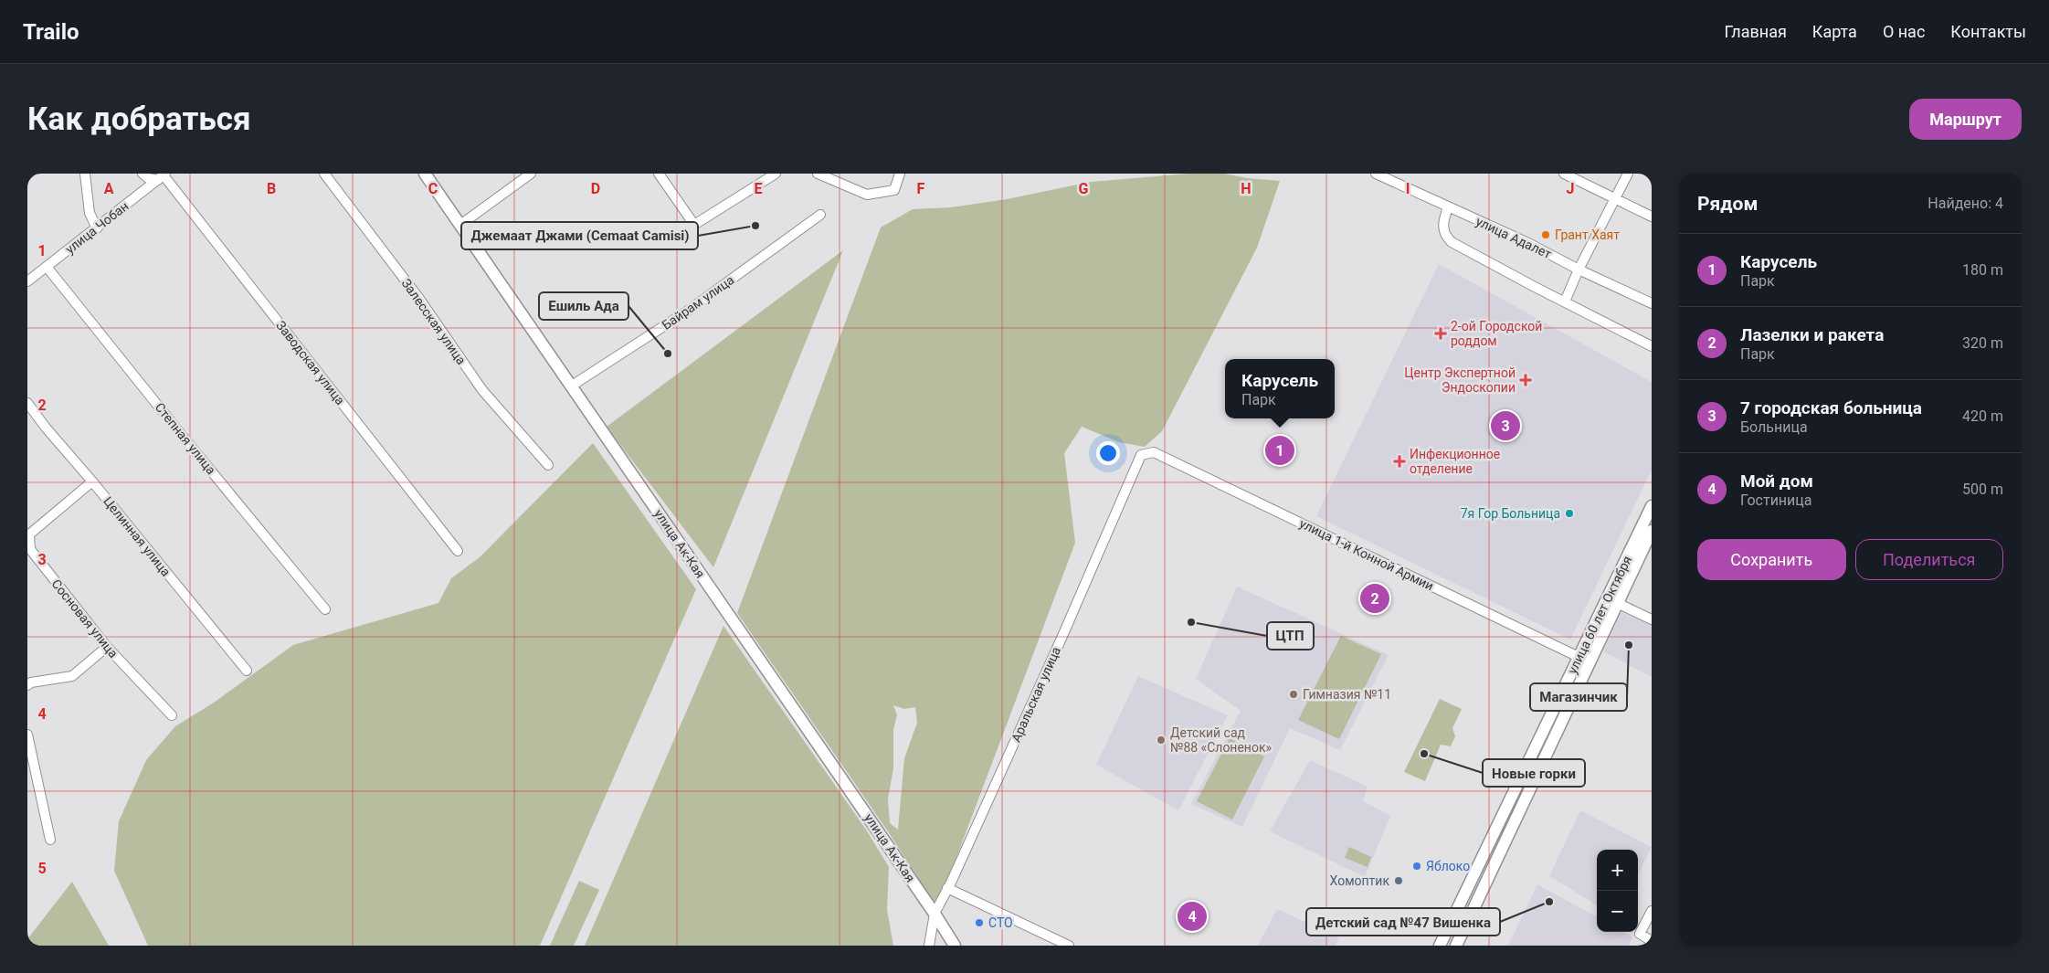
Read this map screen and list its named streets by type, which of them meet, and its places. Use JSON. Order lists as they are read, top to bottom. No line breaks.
{"streets":{"main road":["улица Ак-Кая","улица 60 лет Октября"],"street":["улица Чобан","улица Адалет","Байрам улица","Залесская улица","Заводская улица","Степная улица","Целинная улица","улица 1-й Конной Армии","Сосновая улица","Аральская улица"]},"crossings":[["улица Чобан","Заводская улица"],["улица Чобан","Степная улица"],["Байрам улица","улица Ак-Кая"],["Целинная улица","Сосновая улица"],["улица Ак-Кая","Аральская улица"],["улица 1-й Конной Армии","улица 60 лет Октября"],["улица 1-й Конной Армии","Аральская улица"]],"places":{"other":["Джемаат Джами (Cemaat Camisi)","Грант Хаят","Ешиль Ада","7я Гор Больница","ЦТП","Магазинчик","Гимназия №11","Детский сад №88 «Слоненок»","Новые горки","Яблоко","Хомоптик","Детский сад №47 Вишенка","СТО"],"health":["2-ой Городской роддом","Центр Экспертной Эндоскопии","Инфекционное отделение"]},"page":{"header":"Trailo","nav":["Главная","Карта","О нас","Контакты"],"buttons":["Маршрут",["Сохранить","Поделиться"]],"title":"Как добраться","heading":["Рядом","Найдено: 4"],"list":[{"mark":"1","name":"Карусель","note":"Парк","value":"180 m"},{"mark":"2","name":"Лазелки и ракета","note":"Парк","value":"320 m"},{"mark":"3","name":"7 городская больница","note":"Больница","value":"420 m"},{"mark":"4","name":"Мой дом","note":"Гостиница","value":"500 m"}],"popup":["Карусель","Парк"],"pins":["3","1","2","4"],"map_buttons":["+","−"]},"grid":{"columns":["A","B","C","D","E","F","G","H","I","J"],"rows":["1","2","3","4","5"]}}
